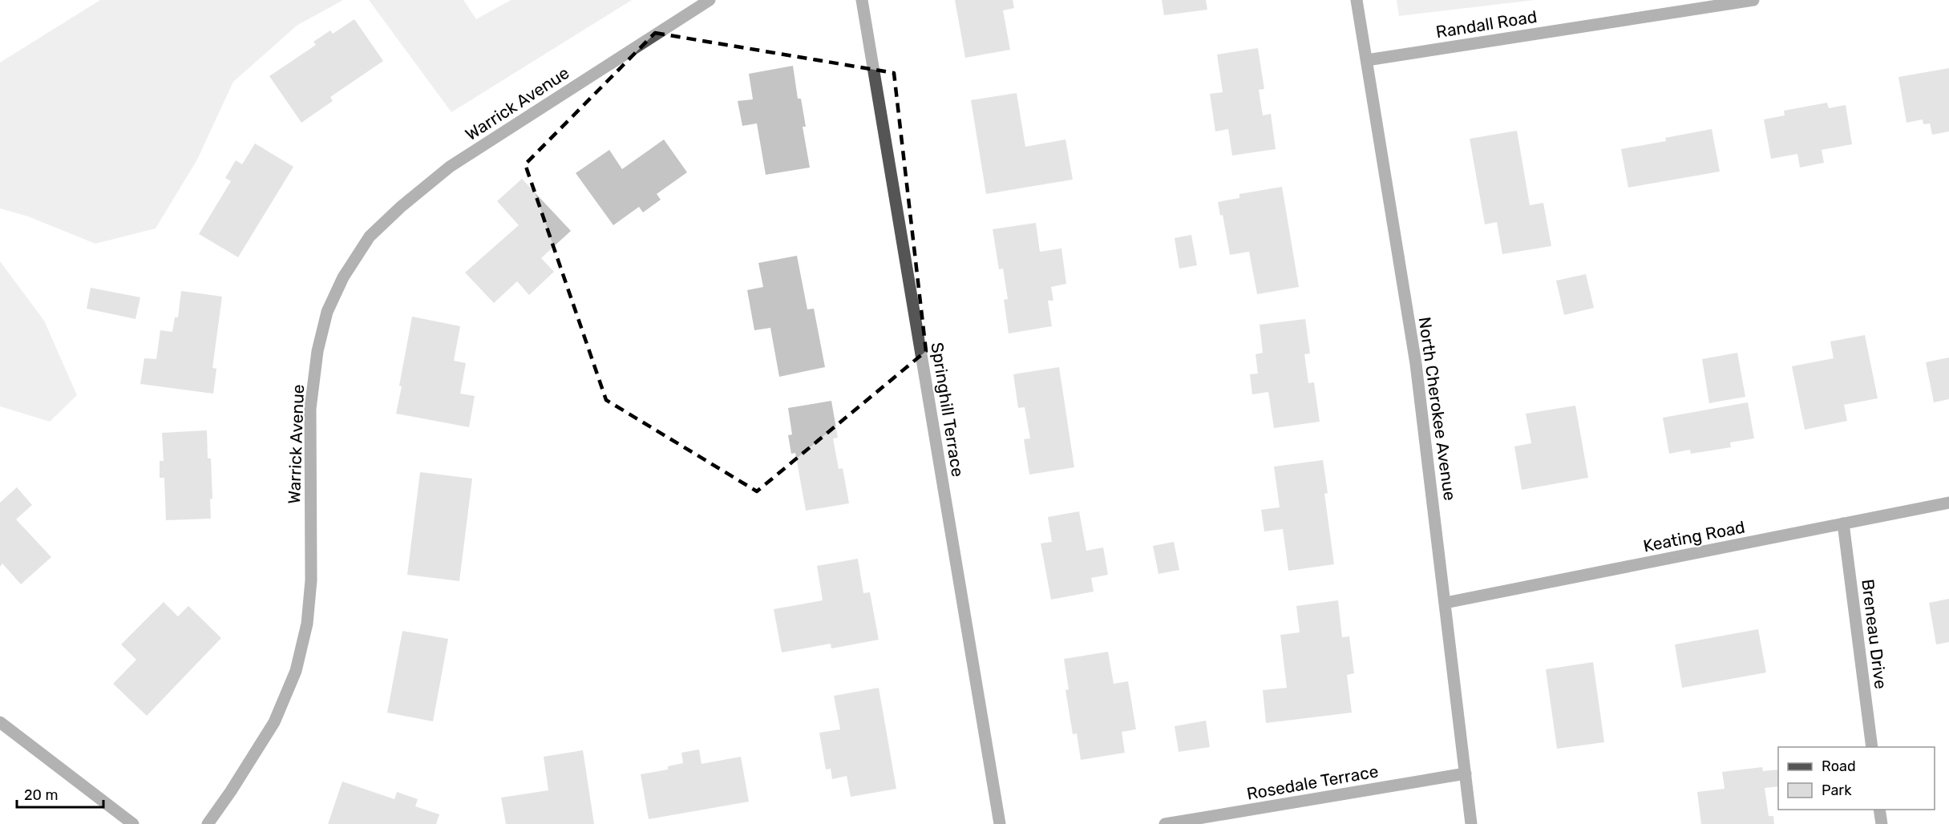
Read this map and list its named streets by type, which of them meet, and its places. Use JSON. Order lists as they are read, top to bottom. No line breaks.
{"streets":{"street":["Randall Road","Warrick Avenue","North Cherokee Avenue","Springhill Terrace","Keating Road","Breneau Drive","Rosedale Terrace"]},"crossings":[["Randall Road","North Cherokee Avenue"],["North Cherokee Avenue","Keating Road"],["North Cherokee Avenue","Rosedale Terrace"],["Keating Road","Breneau Drive"]],"legend":["Road","Park"],"scale_bar":"20 m"}
